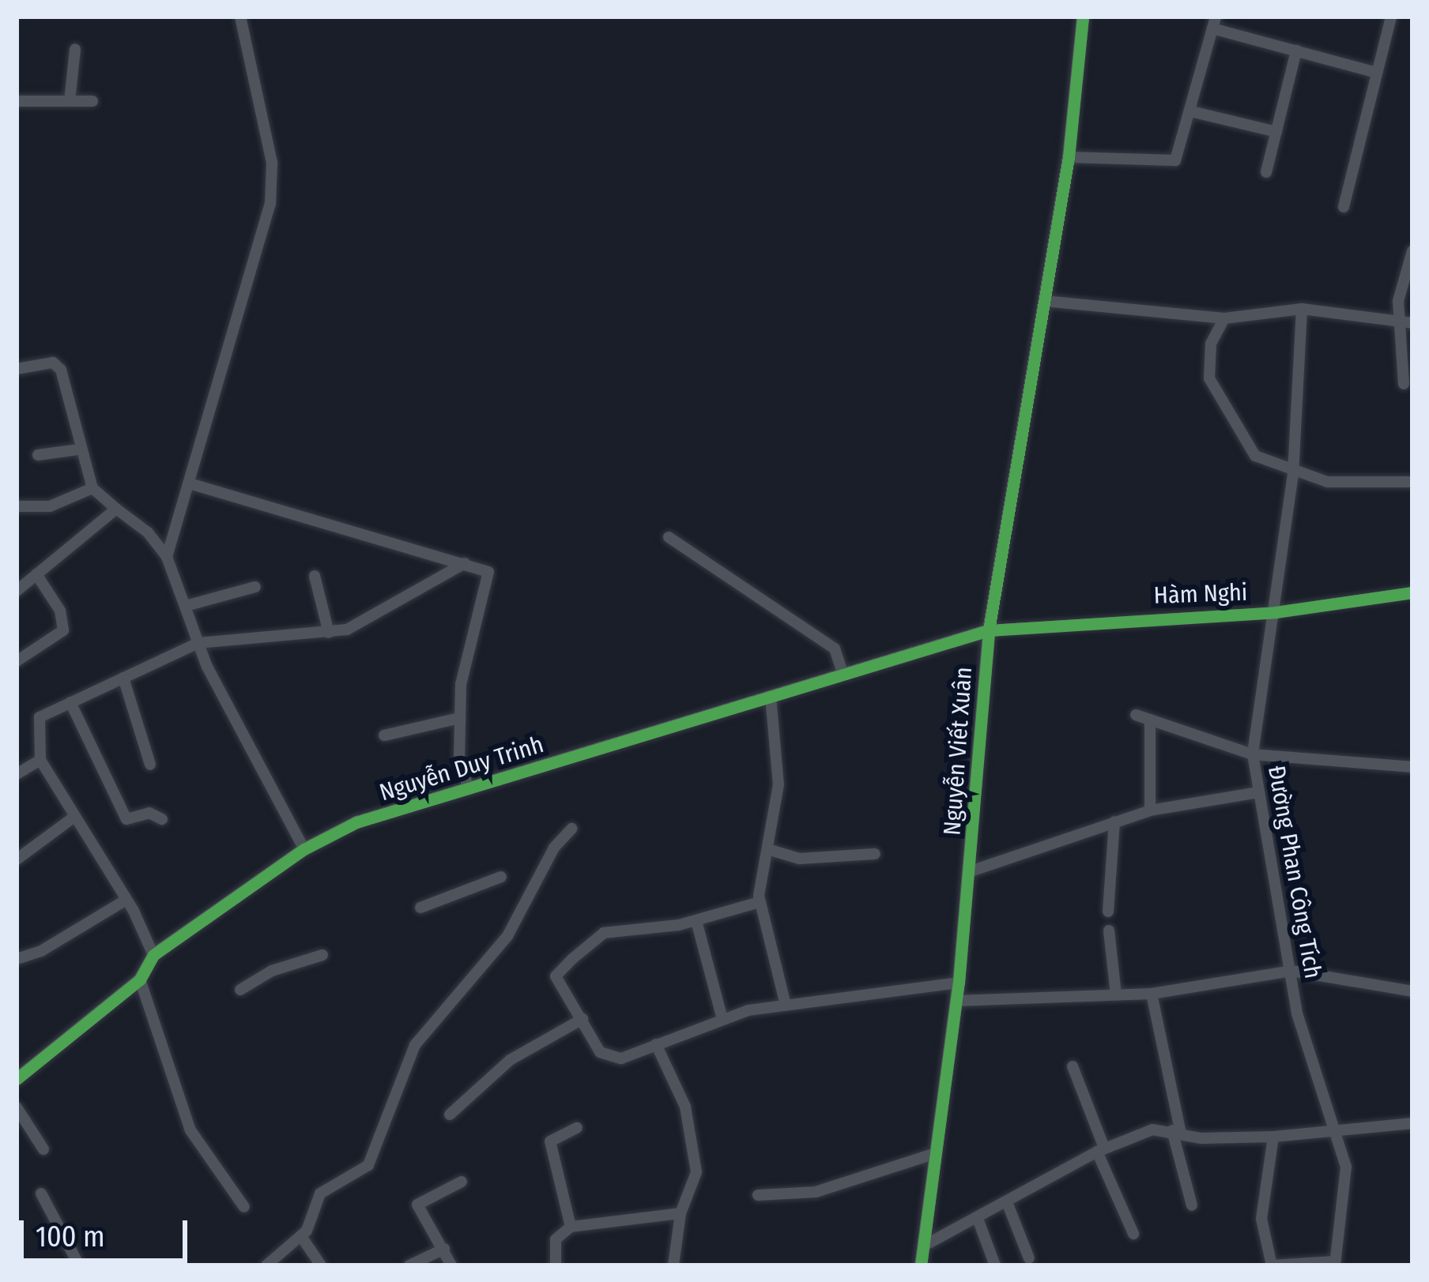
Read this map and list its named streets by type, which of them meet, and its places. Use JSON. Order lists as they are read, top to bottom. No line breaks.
{"streets":{"street":["Hàm Nghi","Nguyễn Viết Xuân","Nguyễn Duy Trinh","Đường Phan Công Tích"]},"crossings":[["Hàm Nghi","Nguyễn Viết Xuân"],["Hàm Nghi","Nguyễn Duy Trinh"],["Hàm Nghi","Đường Phan Công Tích"],["Nguyễn Viết Xuân","Nguyễn Duy Trinh"]],"scale_bar":"100 m"}
